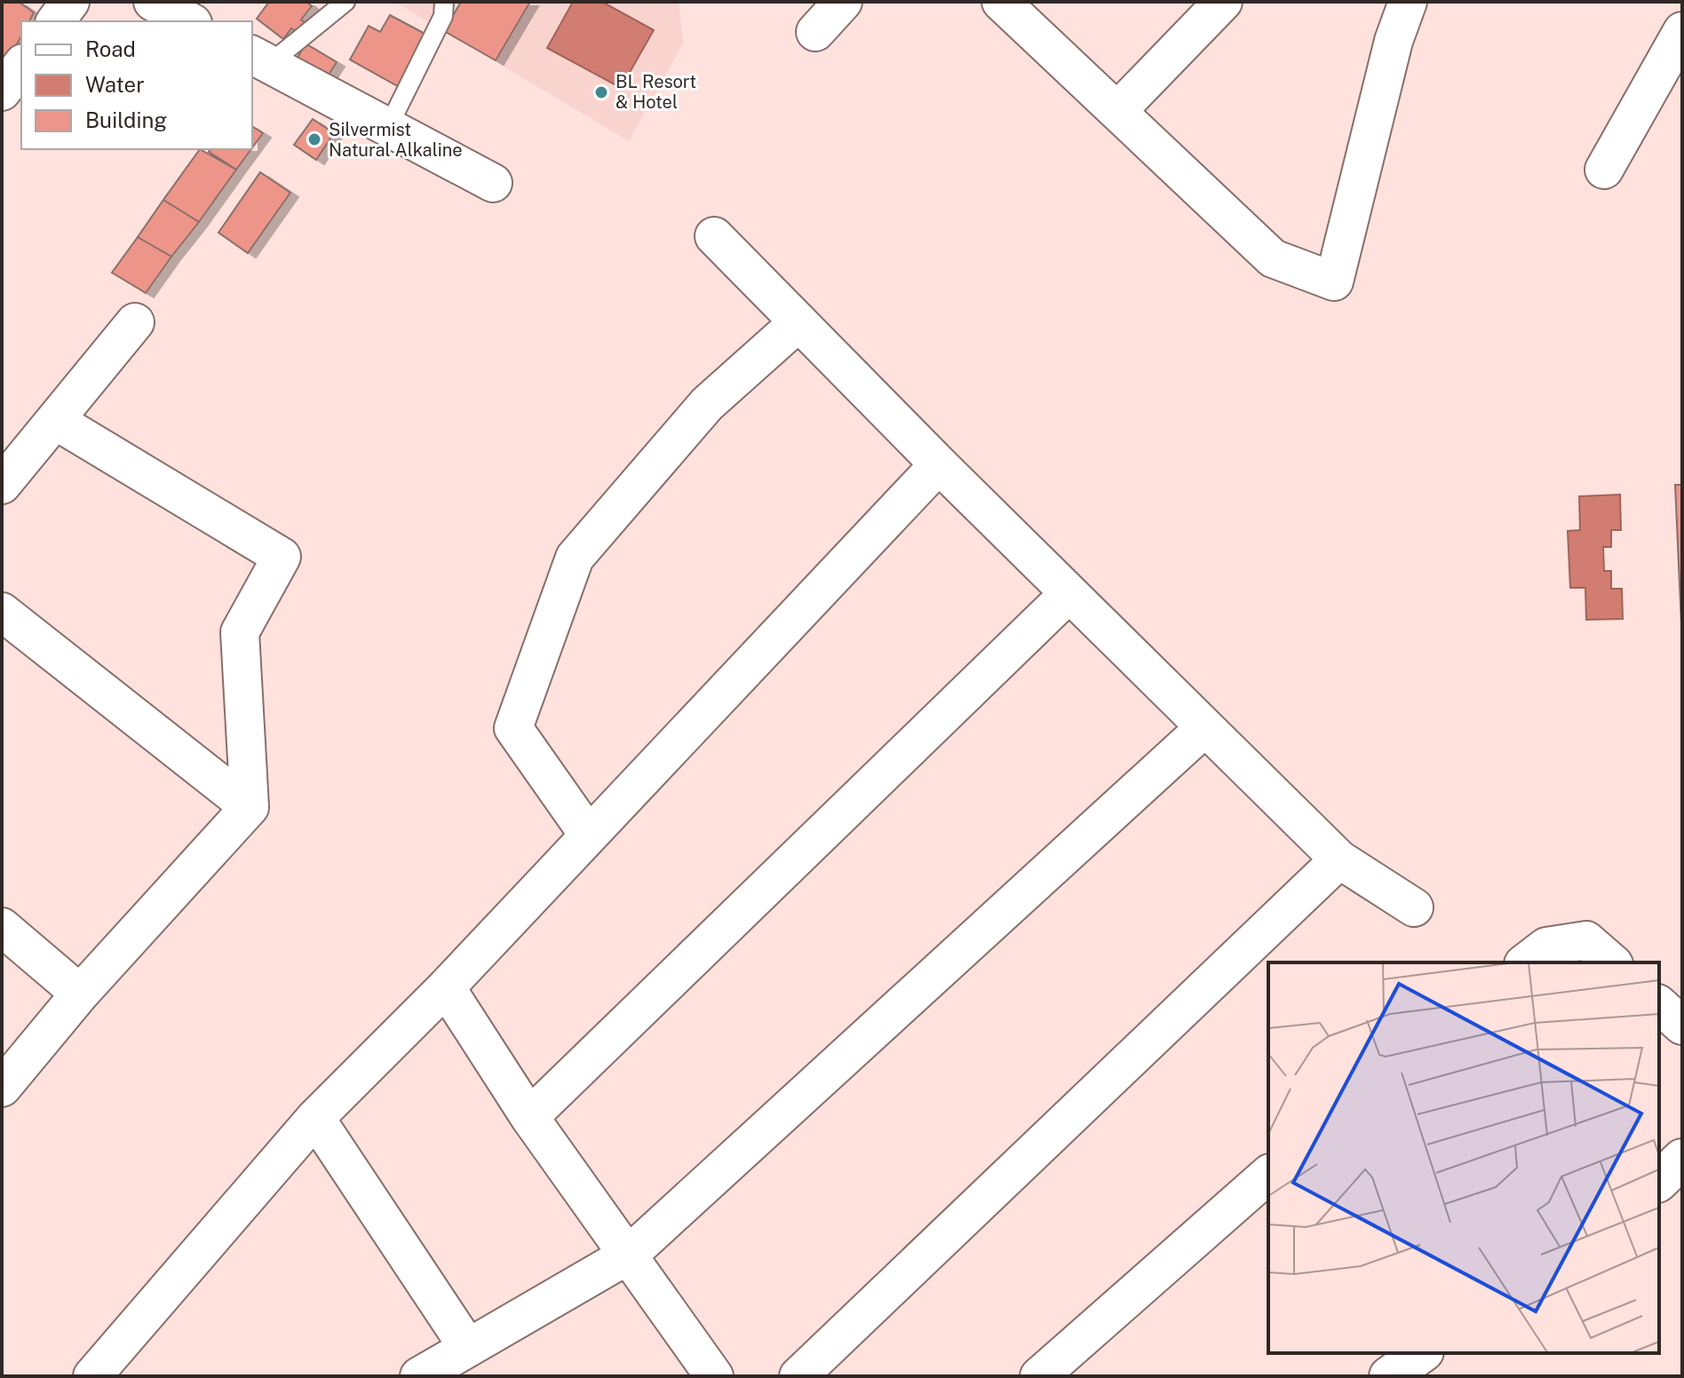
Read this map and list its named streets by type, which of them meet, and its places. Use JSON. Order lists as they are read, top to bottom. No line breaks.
{"places":["BL Resort & Hotel","Silvermist Natural Alkaline"],"legend":["Road","Water","Building"]}
